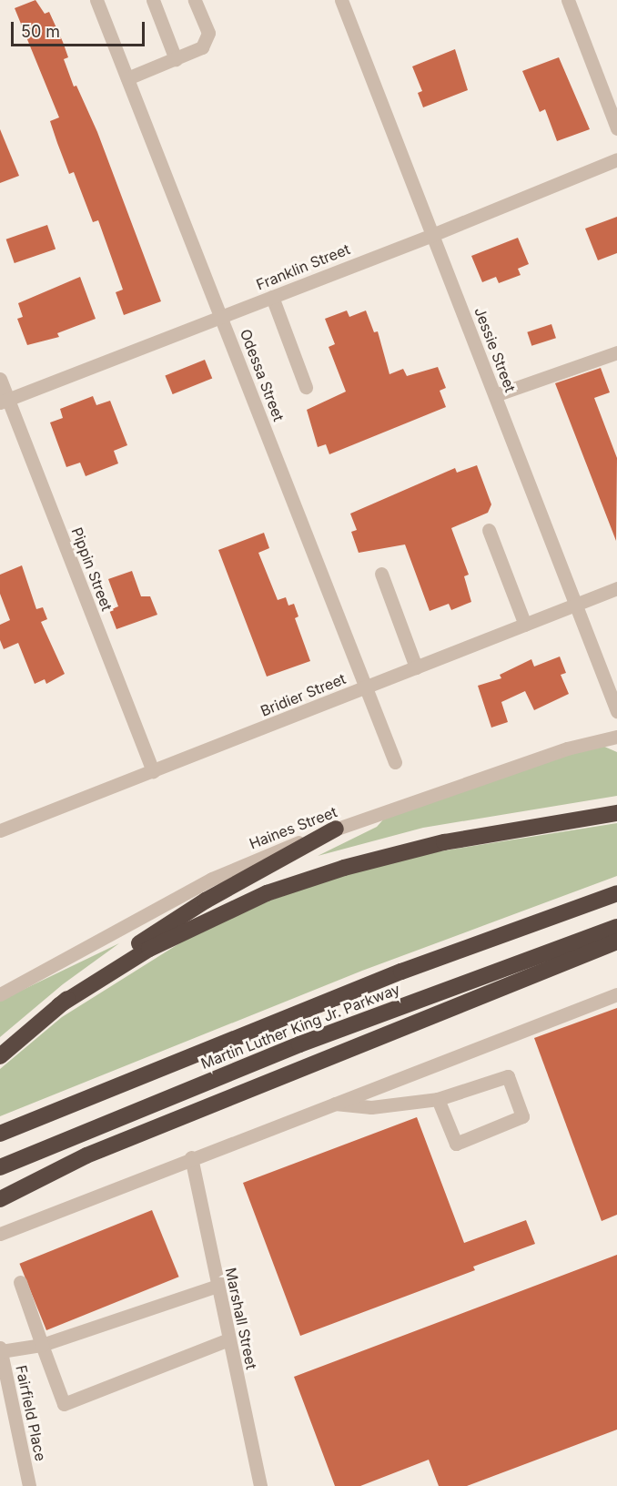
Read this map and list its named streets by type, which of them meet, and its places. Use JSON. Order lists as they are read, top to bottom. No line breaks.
{"streets":{"highway":["Martin Luther King Jr. Parkway"],"street":["Franklin Street","Jessie Street","Odessa Street","Pippin Street","Bridier Street","Haines Street","Marshall Street","Fairfield Place"]},"crossings":[["Franklin Street","Jessie Street"],["Franklin Street","Odessa Street"],["Franklin Street","Pippin Street"],["Jessie Street","Bridier Street"],["Odessa Street","Bridier Street"],["Pippin Street","Bridier Street"]],"scale_bar":"50 m"}
